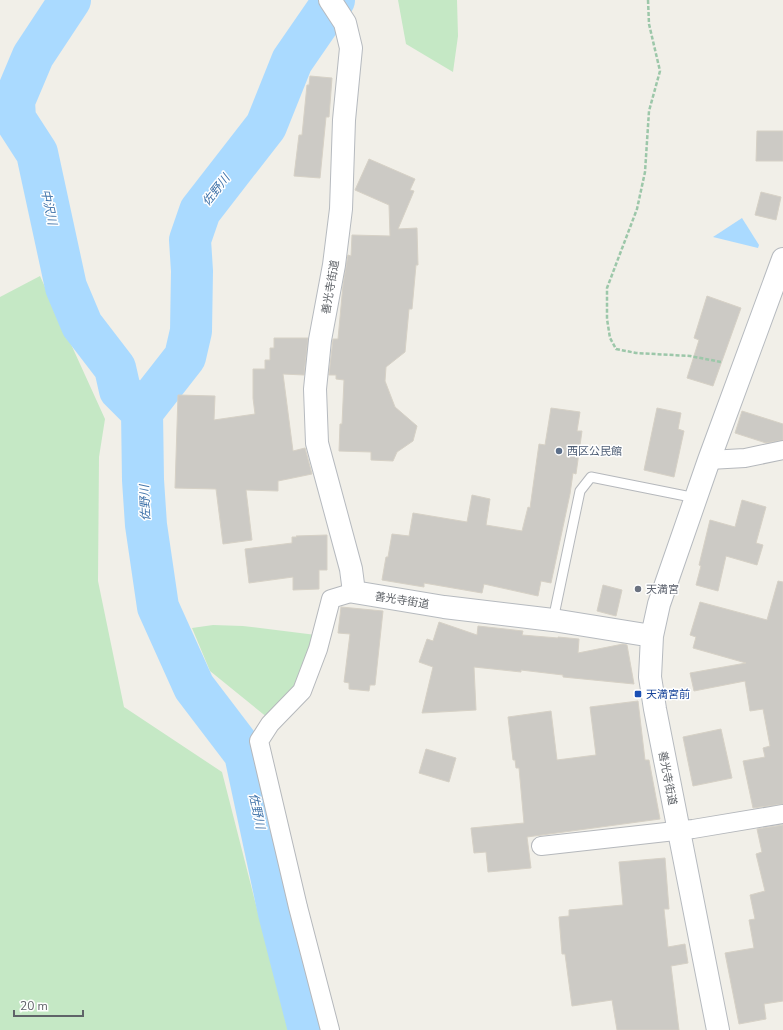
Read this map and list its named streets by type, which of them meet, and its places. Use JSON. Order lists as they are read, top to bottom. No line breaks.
{"streets":{"street":["善光寺街道"]},"water":["佐野川","中沢川"],"places":{"other":["西区公民館","天満宮"],"transit":["天満宮前"]},"scale_bar":"20 m"}
